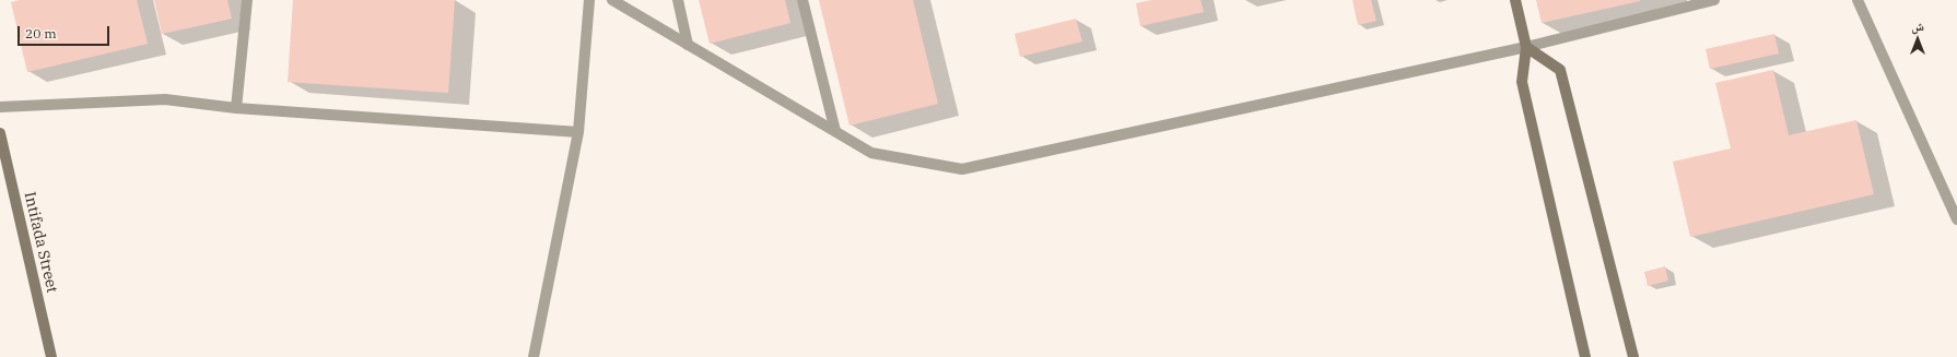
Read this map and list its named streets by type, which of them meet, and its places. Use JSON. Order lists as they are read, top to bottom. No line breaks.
{"streets":{"street":["Intifada Street"]},"scale_bar":"20 m","north":"top"}
